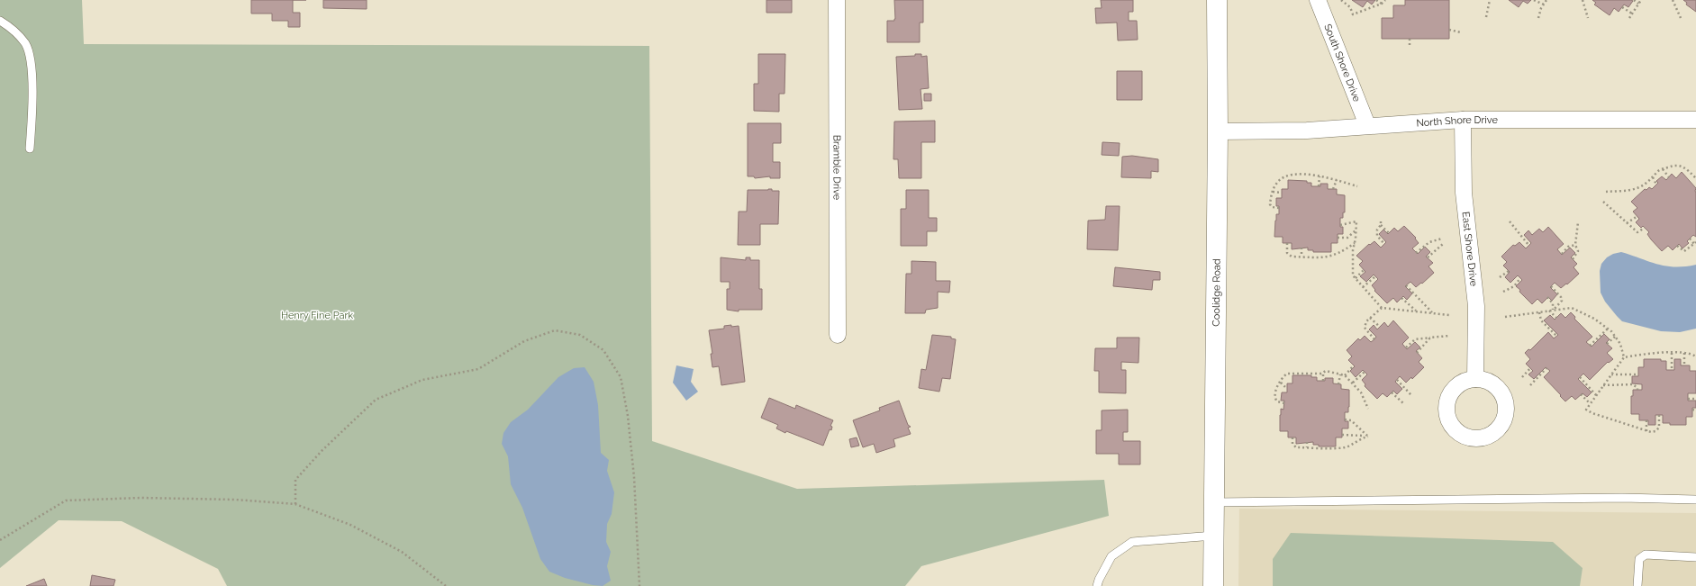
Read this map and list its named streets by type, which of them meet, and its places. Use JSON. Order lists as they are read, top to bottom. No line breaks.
{"streets":{"street":["South Shore Drive","North Shore Drive","Bramble Drive","East Shore Drive","Coolidge Road"]},"crossings":[["South Shore Drive","North Shore Drive"],["North Shore Drive","East Shore Drive"],["North Shore Drive","Coolidge Road"]],"parks":["Henry Fine Park"]}
